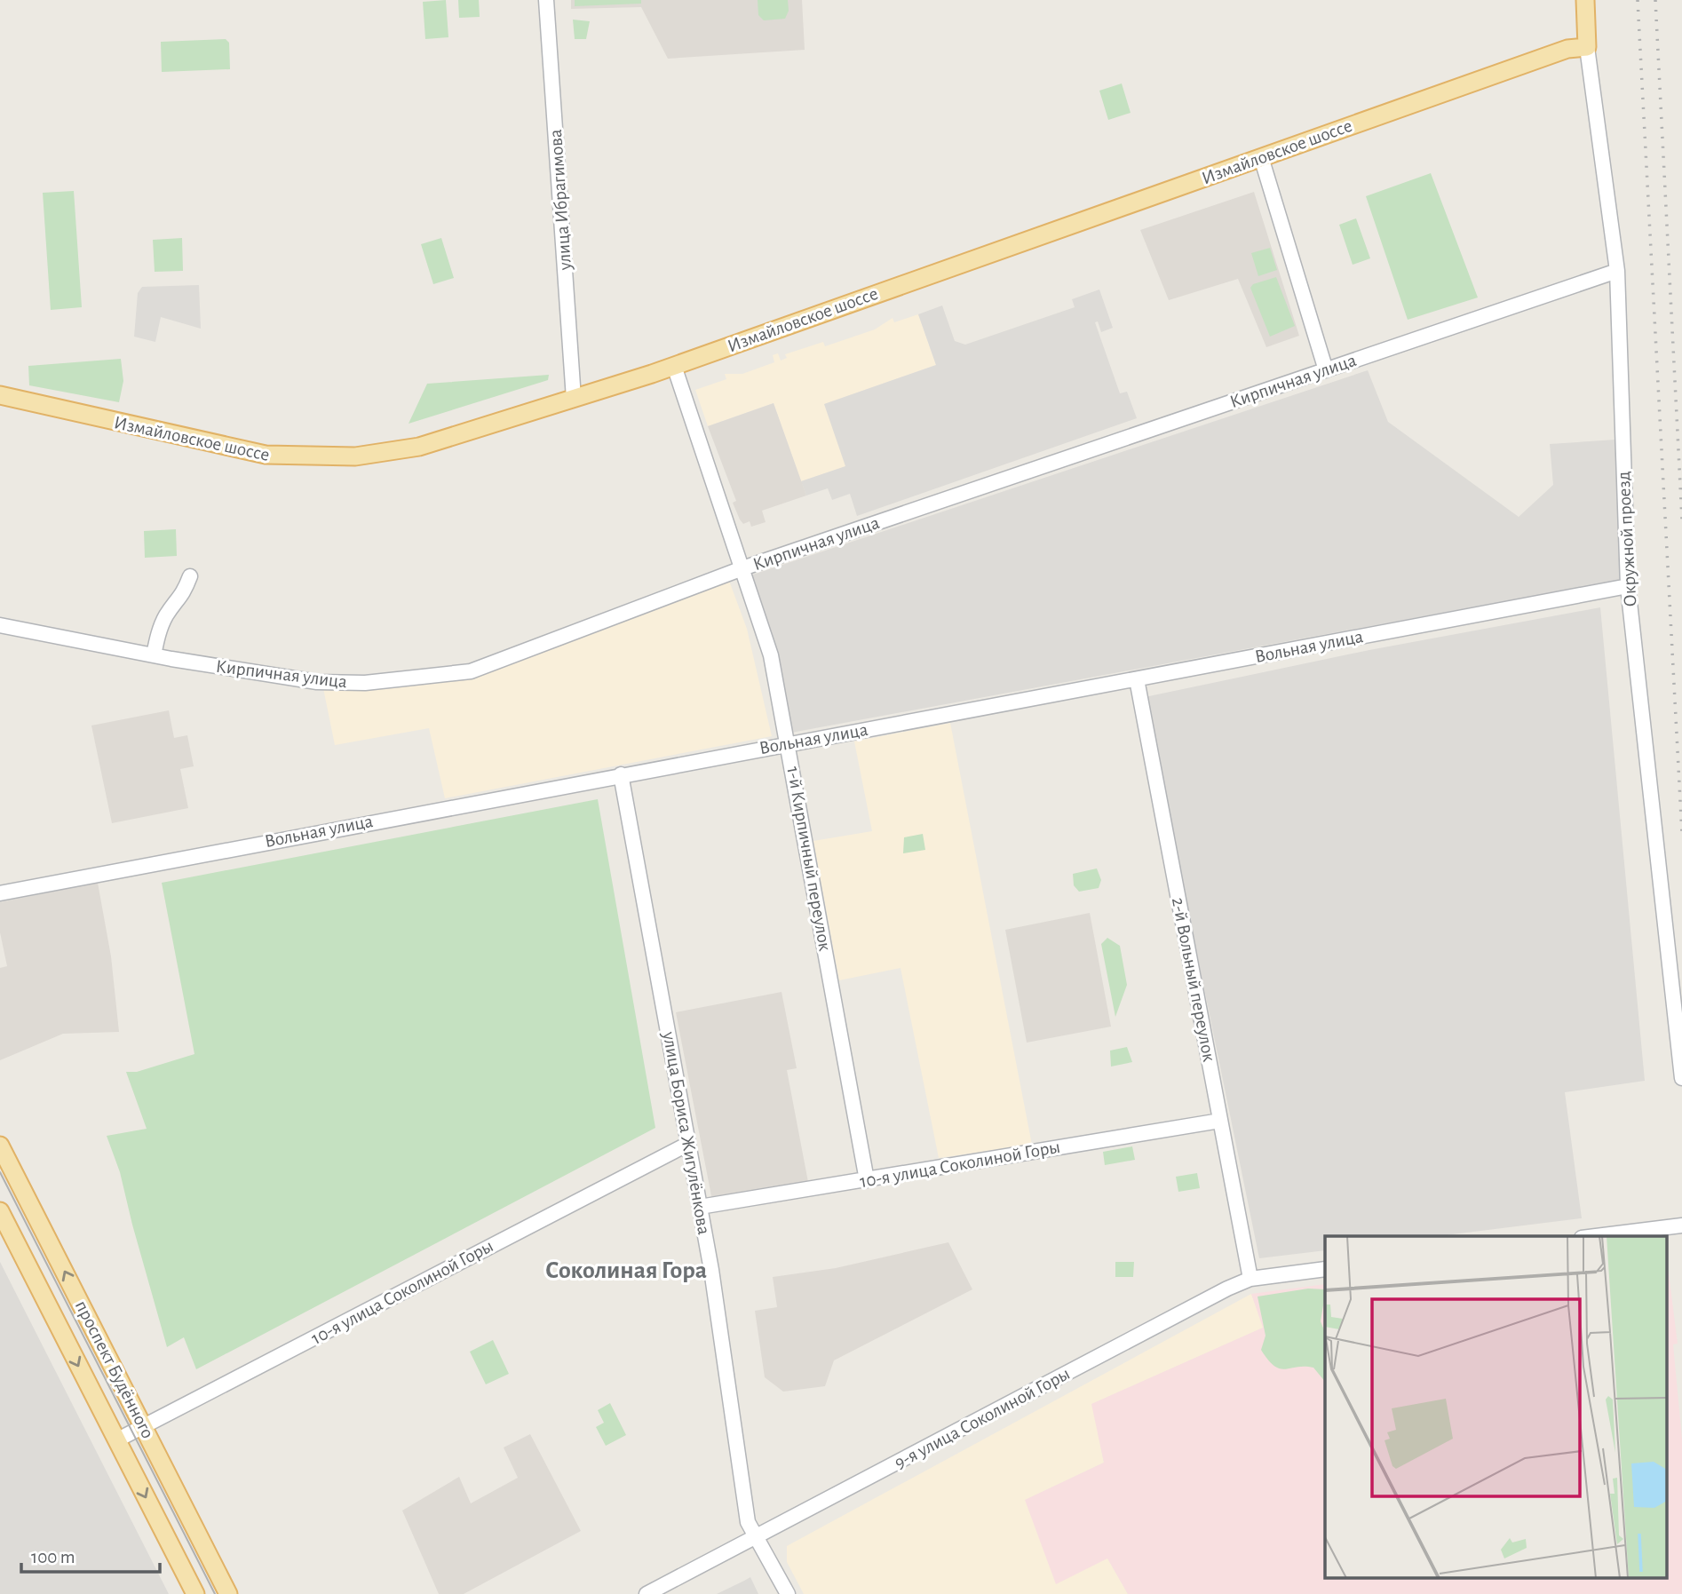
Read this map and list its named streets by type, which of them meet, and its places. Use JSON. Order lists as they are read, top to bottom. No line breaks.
{"streets":{"main road":["Измайловское шоссе","Окружной проезд","проспект Будённого"],"street":["улица Ибрагимова","Кирпичная улица","Вольная улица","1-й Кирпичный переулок","2-й Вольный переулок","улица Бориса Жигулёнкова","10-я улица Соколиной Горы","9-я улица Соколиной Горы"]},"crossings":[["Измайловское шоссе","улица Ибрагимова"],["Измайловское шоссе","Окружной проезд"],["Измайловское шоссе","1-й Кирпичный переулок"],["Кирпичная улица","Окружной проезд"],["Кирпичная улица","1-й Кирпичный переулок"],["Окружной проезд","Вольная улица"],["Вольная улица","1-й Кирпичный переулок"],["Вольная улица","2-й Вольный переулок"],["Вольная улица","улица Бориса Жигулёнкова"],["1-й Кирпичный переулок","10-я улица Соколиной Горы"],["2-й Вольный переулок","10-я улица Соколиной Горы"],["2-й Вольный переулок","9-я улица Соколиной Горы"],["улица Бориса Жигулёнкова","10-я улица Соколиной Горы"],["улица Бориса Жигулёнкова","9-я улица Соколиной Горы"],["10-я улица Соколиной Горы","проспект Будённого"]],"districts":["Соколиная Гора"],"scale_bar":"100 m"}
